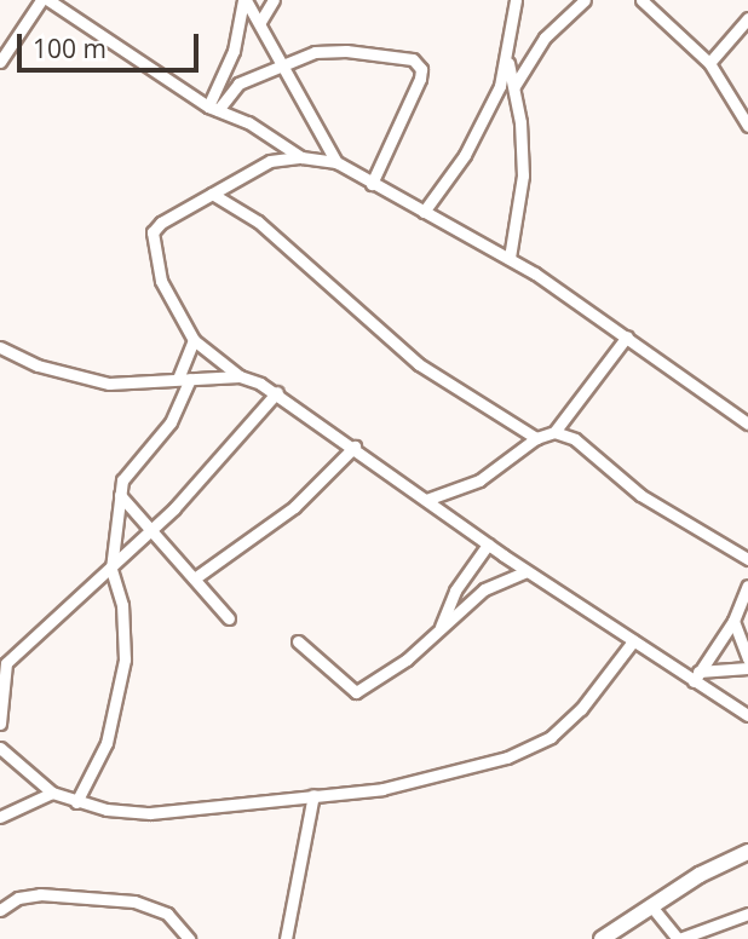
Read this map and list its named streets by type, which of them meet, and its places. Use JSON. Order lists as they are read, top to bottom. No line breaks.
{"scale_bar":"100 m"}
